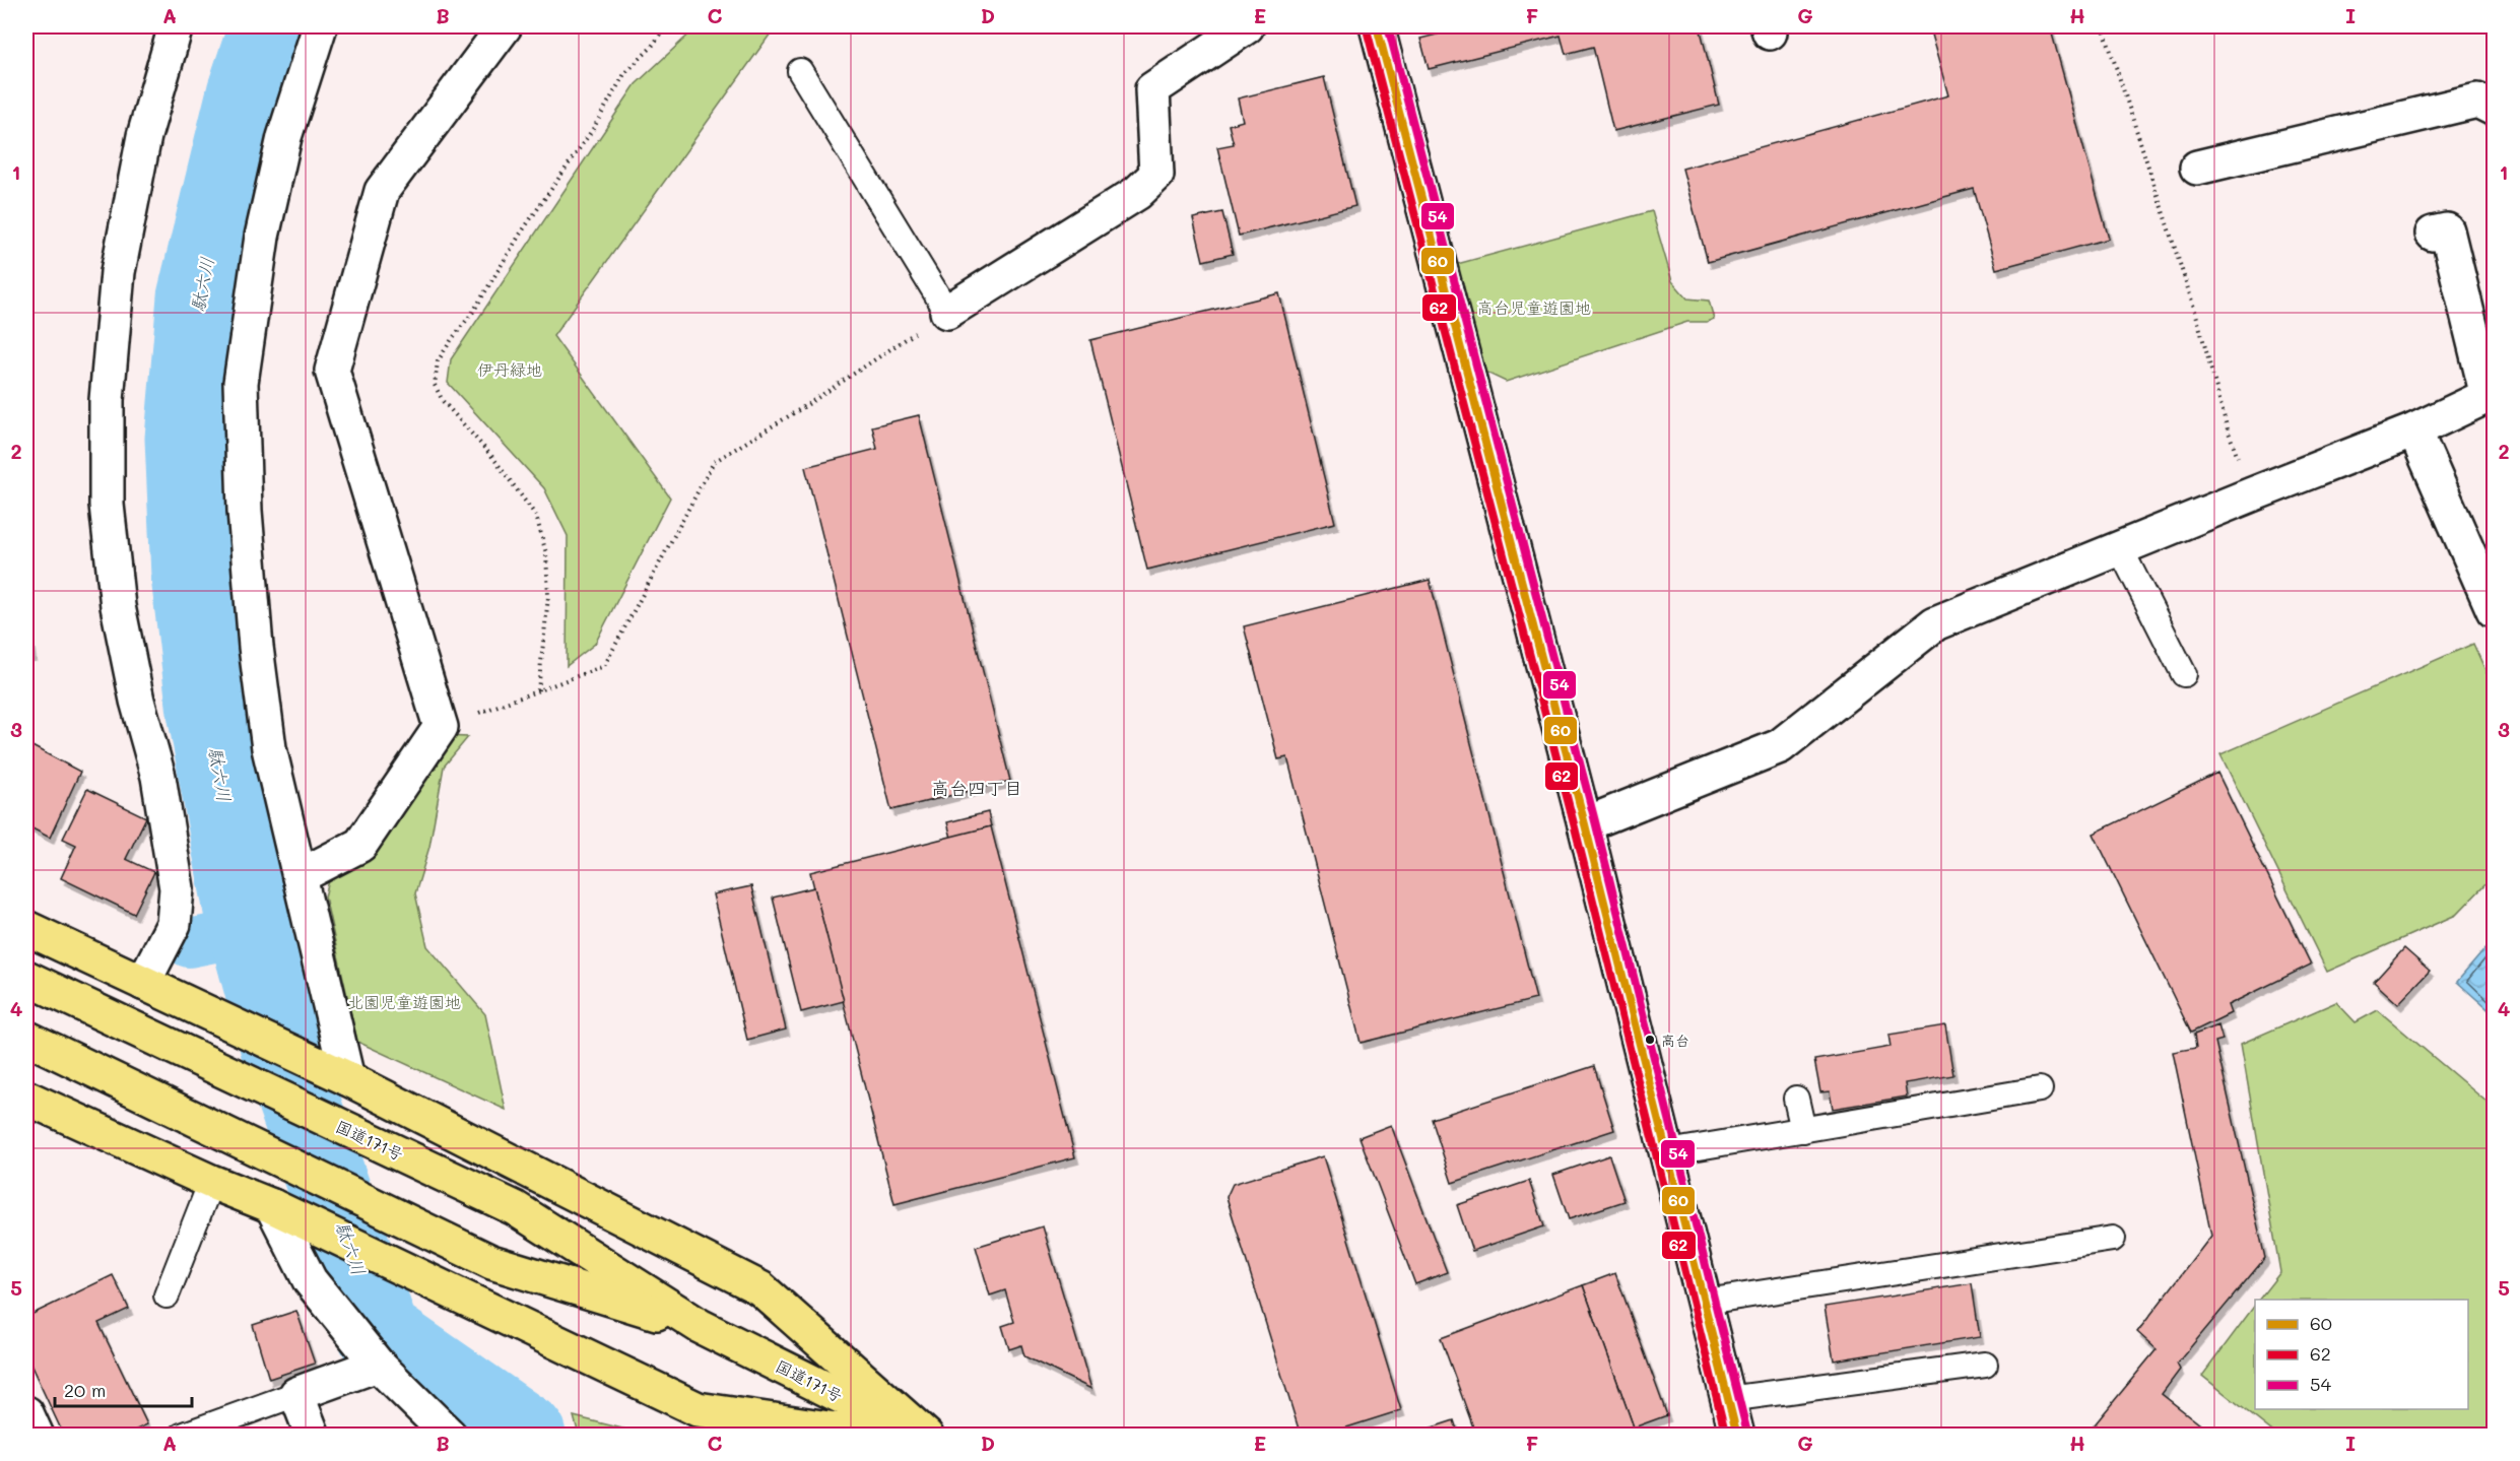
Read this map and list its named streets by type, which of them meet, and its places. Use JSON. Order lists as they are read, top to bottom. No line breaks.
{"streets":{"highway":["国道171号"]},"districts":["高台四丁目"],"water":["駄六川"],"parks":["高台児童遊園地","伊丹緑地","北園児童遊園地"],"places":["高台"],"lines":["transit line 60","transit line 54","transit line 62"],"legend":["60","62","54"],"scale_bar":"20 m","grid":{"columns":["A","B","C","D","E","F","G","H","I"],"rows":["1","2","3","4","5"]}}
